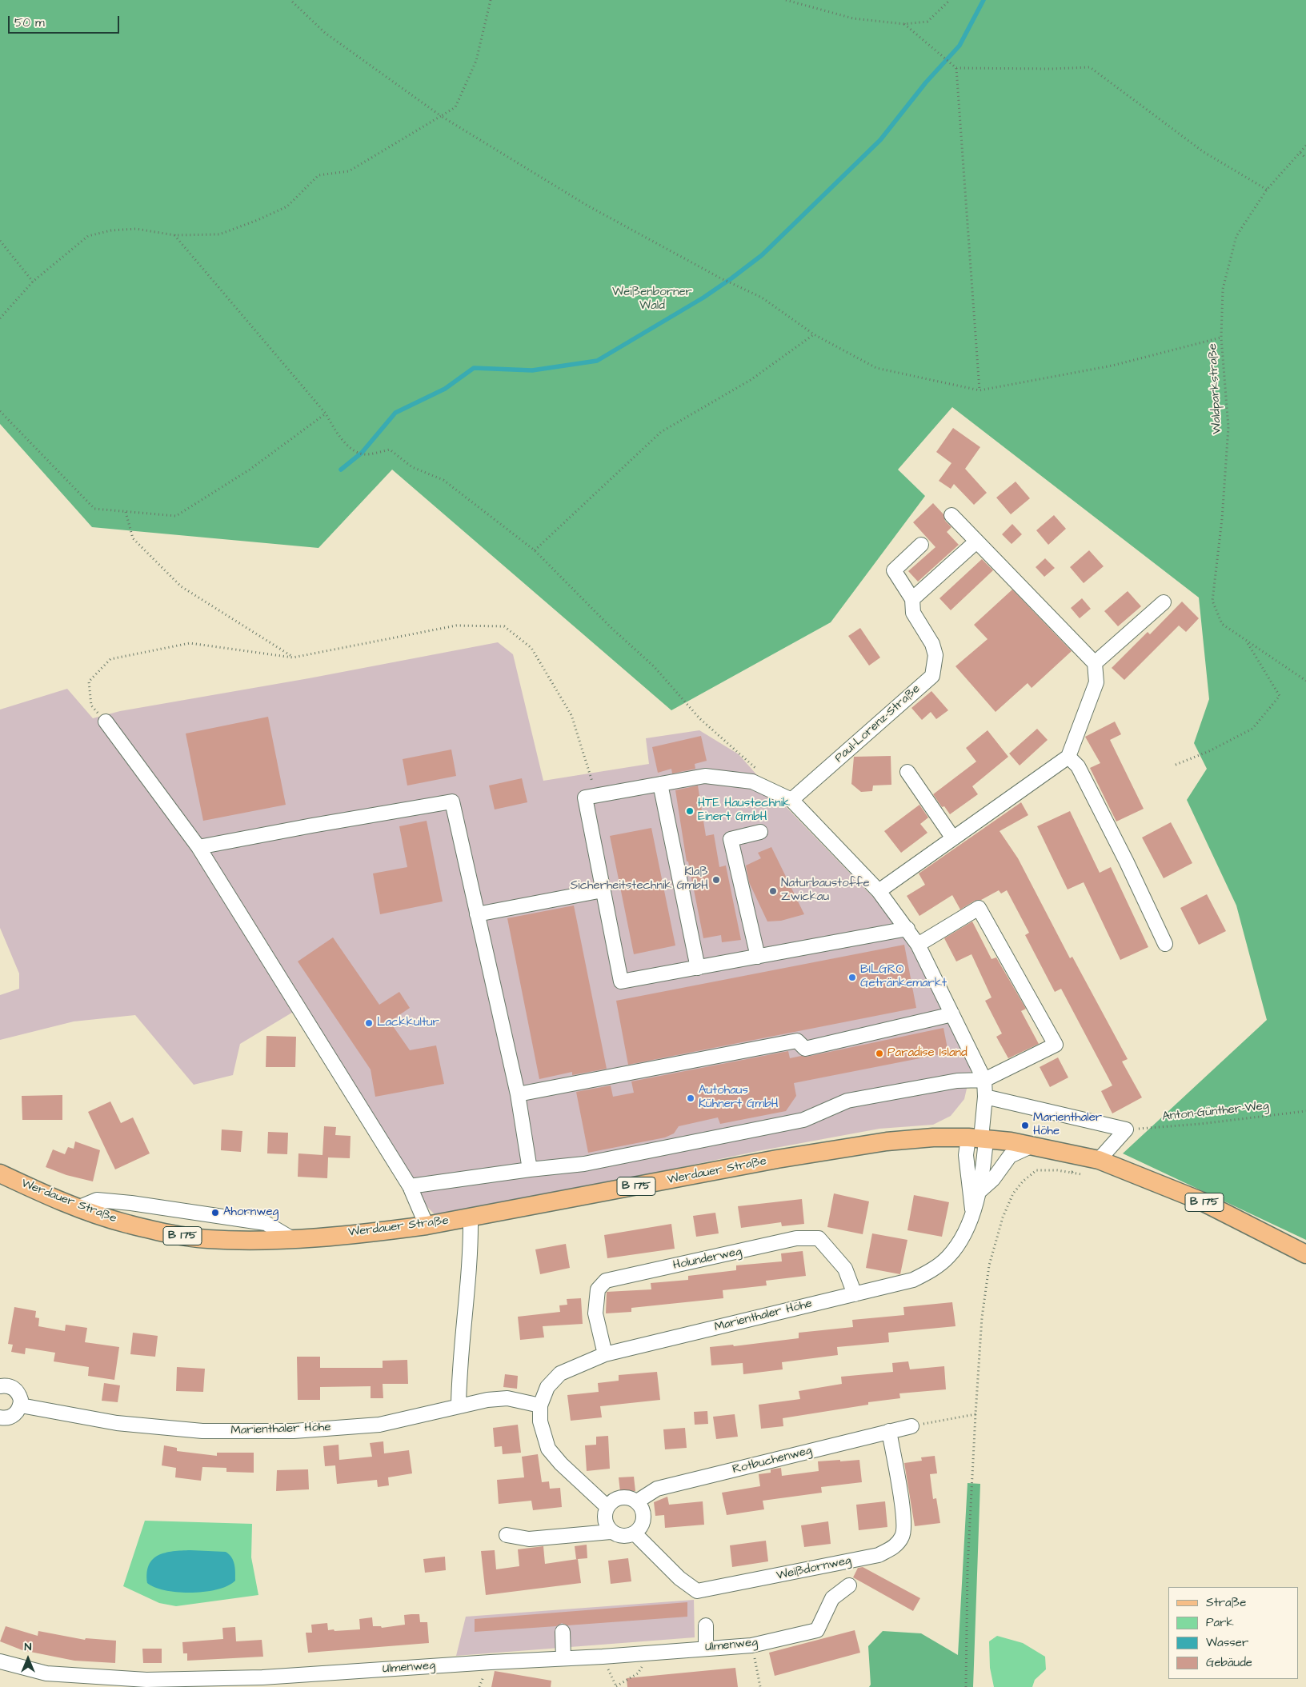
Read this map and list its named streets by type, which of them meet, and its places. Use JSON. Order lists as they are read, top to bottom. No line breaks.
{"streets":{"main road":["Werdauer Straße","B 175"],"street":["Paul-Lorenz-Straße","Holunderweg","Marienthaler Höhe","Rotbuchenweg","Weißdornweg","Ulmenweg"],"path":["Waldparkstraße","Anton-Günther-Weg"]},"crossings":[["Werdauer Straße","Marienthaler Höhe"],["Holunderweg","Marienthaler Höhe"],["Marienthaler Höhe","Rotbuchenweg"],["Marienthaler Höhe","Weißdornweg"],["Rotbuchenweg","Weißdornweg"]],"parks":["Weißenborner Wald"],"places":["HTE Haustechnik Einert GmbH","Klaß Sicherheitstechnik GmbH","Naturbaustoffe Zwickau","BILGRO Getränkemarkt","Lackkultur","Paradise Island","Autohaus Kühnert GmbH","Marienthaler Höhe","Ahornweg"],"legend":["Straße","Park","Wasser","Gebäude"],"scale_bar":"50 m","north":"top"}
